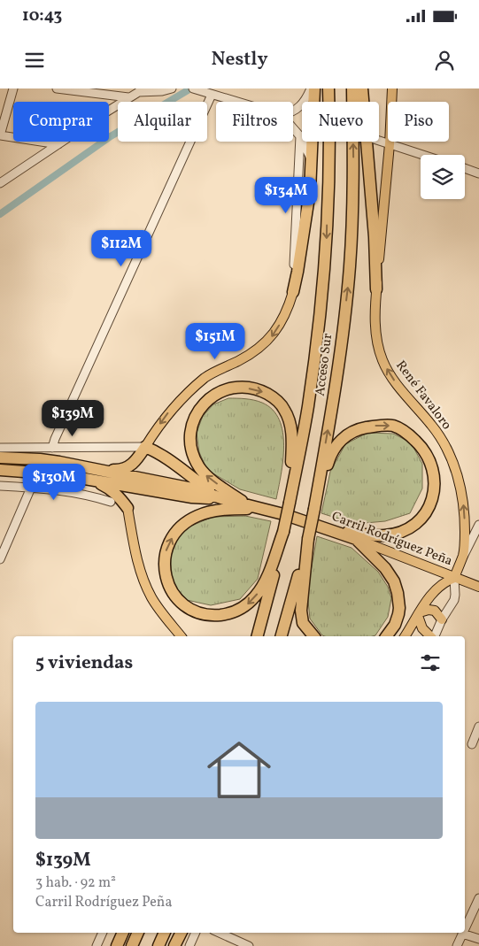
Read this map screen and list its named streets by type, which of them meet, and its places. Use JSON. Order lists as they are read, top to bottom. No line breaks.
{"streets":{"highway":["Acceso Sur","Carril Rodríguez Peña"],"main road":["René Favaloro"]},"crossings":[["René Favaloro","Carril Rodríguez Peña"]],"one_way":["René Favaloro"],"page":{"status":"10:43","header":"Nestly","chip":["Comprar","Alquilar","Filtros","Nuevo","Piso"],"price":["$134M","$112M","$151M","$139M","$130M"],"heading":"5 viviendas","list":[{"name":"$139M","note":"3 hab. · 92 m² · Carril Rodríguez Peña"}]}}
